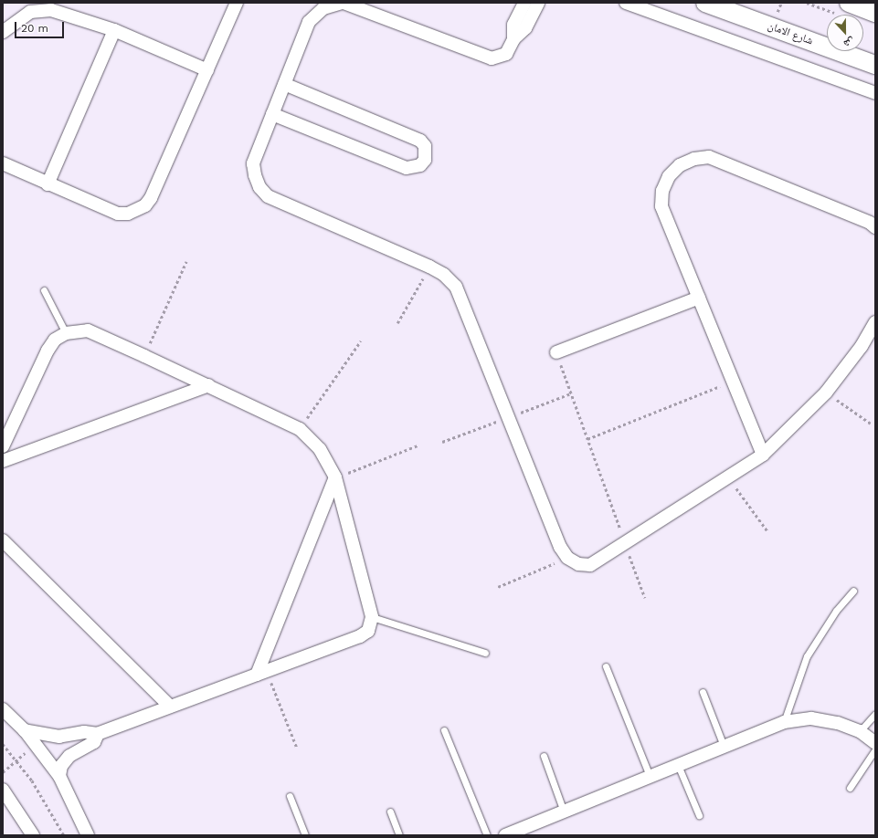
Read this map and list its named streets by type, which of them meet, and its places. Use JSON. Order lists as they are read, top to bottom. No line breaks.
{"streets":{"street":["شارع الامان"]},"scale_bar":"20 m","north":"bottom"}
